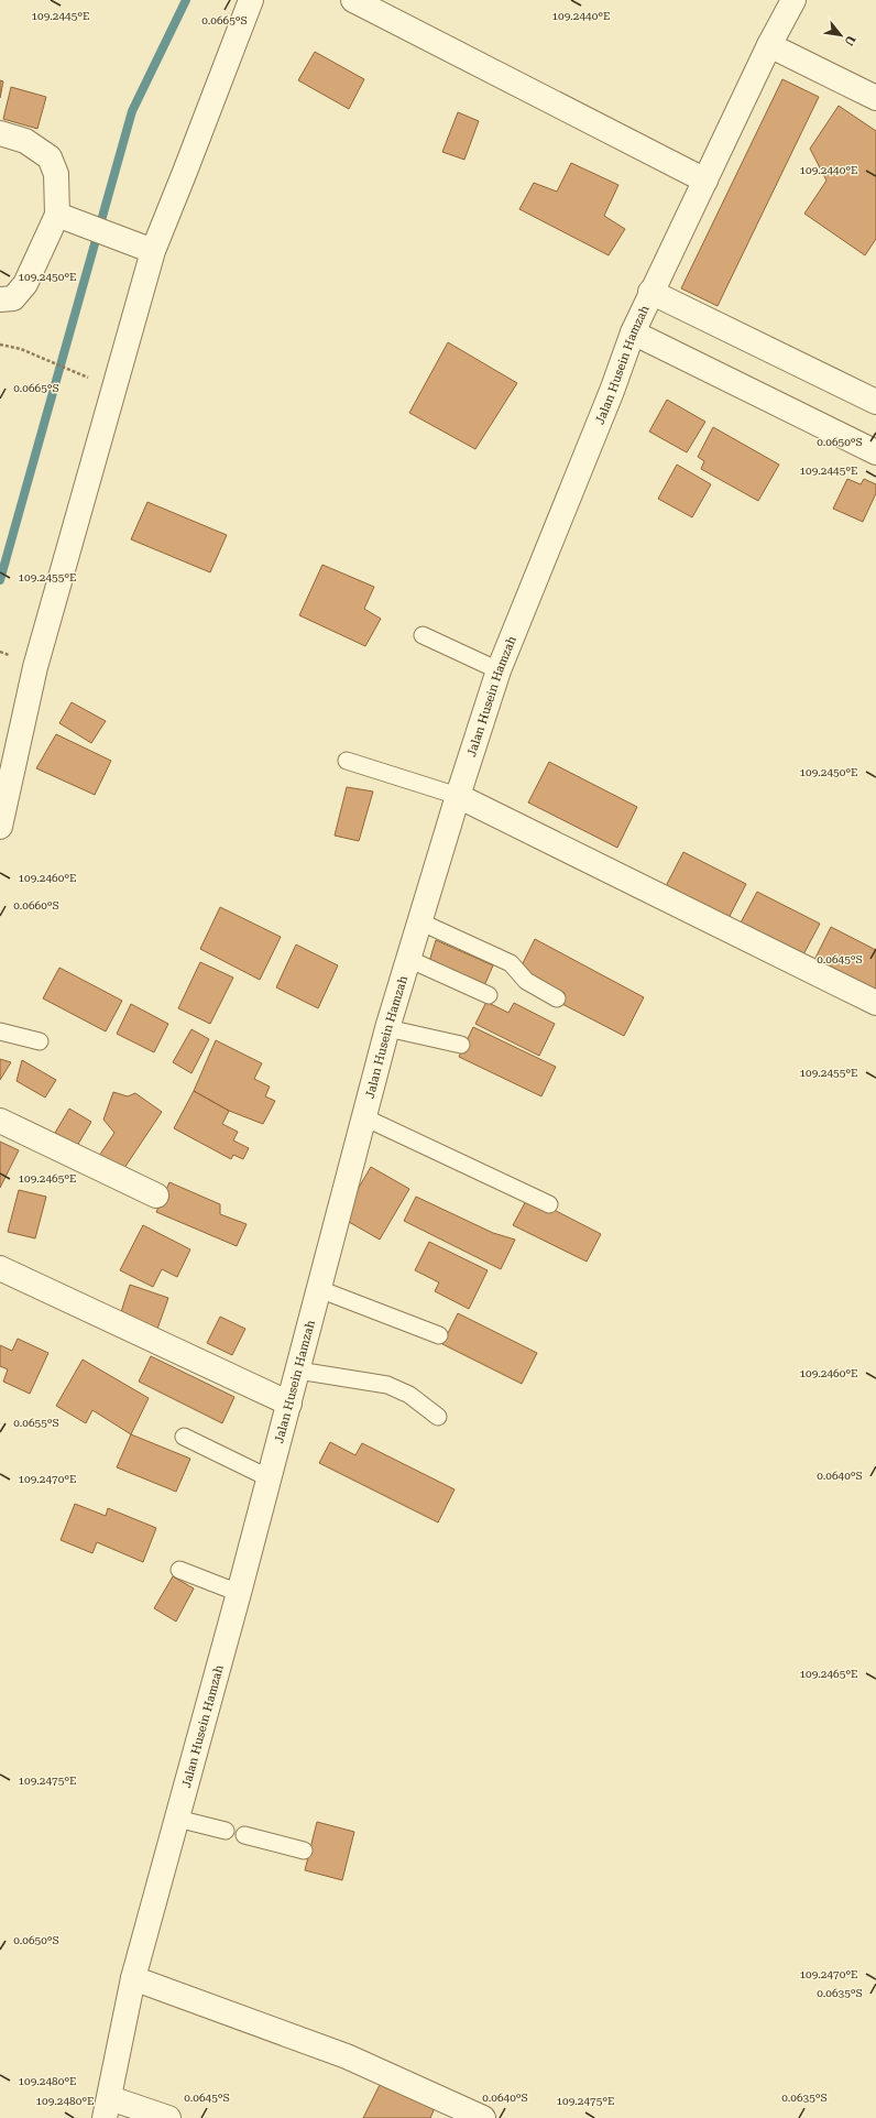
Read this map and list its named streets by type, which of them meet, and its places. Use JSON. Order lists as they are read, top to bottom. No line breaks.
{"streets":{"street":["Jalan Husein Hamzah"]},"north":"bottom right","coordinates":["109.2445°E","109.2440°E","0.0665°S","109.2450°E","0.0650°S","109.2455°E","109.2460°E","0.0660°S","0.0645°S","109.2465°E","0.0655°S","0.0640°S","109.2470°E","109.2475°E","0.0635°S","109.2480°E"]}
